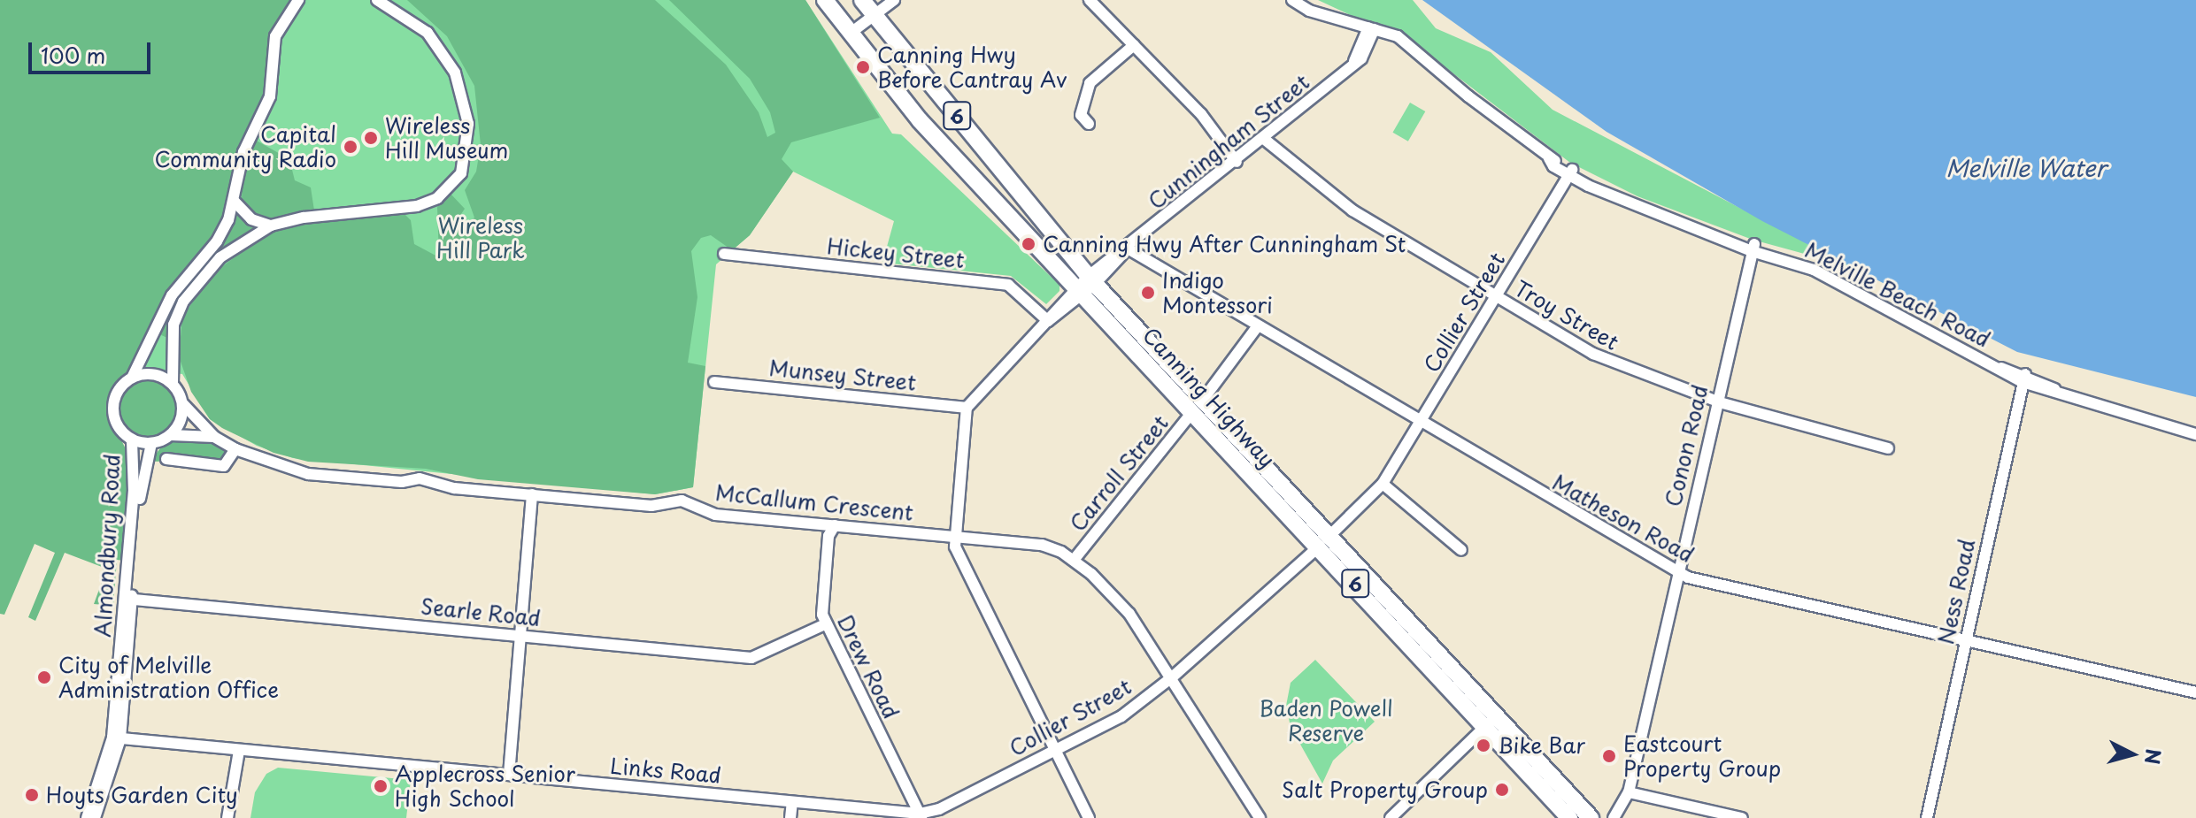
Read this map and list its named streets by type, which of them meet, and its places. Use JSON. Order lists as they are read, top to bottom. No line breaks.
{"streets":{"highway":["6","Canning Highway"],"street":["Cunningham Street","Hickey Street","Melville Beach Road","Collier Street","Troy Street","Munsey Street","Conon Road","Carroll Street","McCallum Crescent","Matheson Road","Almondbury Road","Ness Road","Searle Road","Drew Road","Links Road"]},"crossings":[["Cunningham Street","Hickey Street"],["Cunningham Street","Melville Beach Road"],["Cunningham Street","Troy Street"],["Cunningham Street","Munsey Street"],["Cunningham Street","Canning Highway"],["Cunningham Street","Matheson Road"],["Melville Beach Road","Collier Street"],["Melville Beach Road","Conon Road"],["Melville Beach Road","Ness Road"],["Collier Street","Troy Street"],["Collier Street","Canning Highway"],["Collier Street","McCallum Crescent"],["Collier Street","Matheson Road"],["Collier Street","Drew Road"],["Collier Street","Links Road"],["Troy Street","Conon Road"],["Canning Highway","Carroll Street"],["Conon Road","Matheson Road"],["Carroll Street","McCallum Crescent"],["Carroll Street","Matheson Road"],["McCallum Crescent","Almondbury Road"],["McCallum Crescent","Drew Road"],["Matheson Road","Ness Road"],["Almondbury Road","Searle Road"],["Almondbury Road","Links Road"],["Searle Road","Drew Road"],["Drew Road","Links Road"]],"water":["Melville Water"],"parks":["Wireless Hill Park","Baden Powell Reserve"],"places":["Canning Hwy Before Cantray Av","Wireless Hill Museum","Capital Community Radio","Canning Hwy After Cunningham St","Indigo Montessori","City of Melville Administration Office","Bike Bar","Eastcourt Property Group","Applecross Senior High School","Salt Property Group","Hoyts Garden City"],"scale_bar":"100 m","north":"right"}
